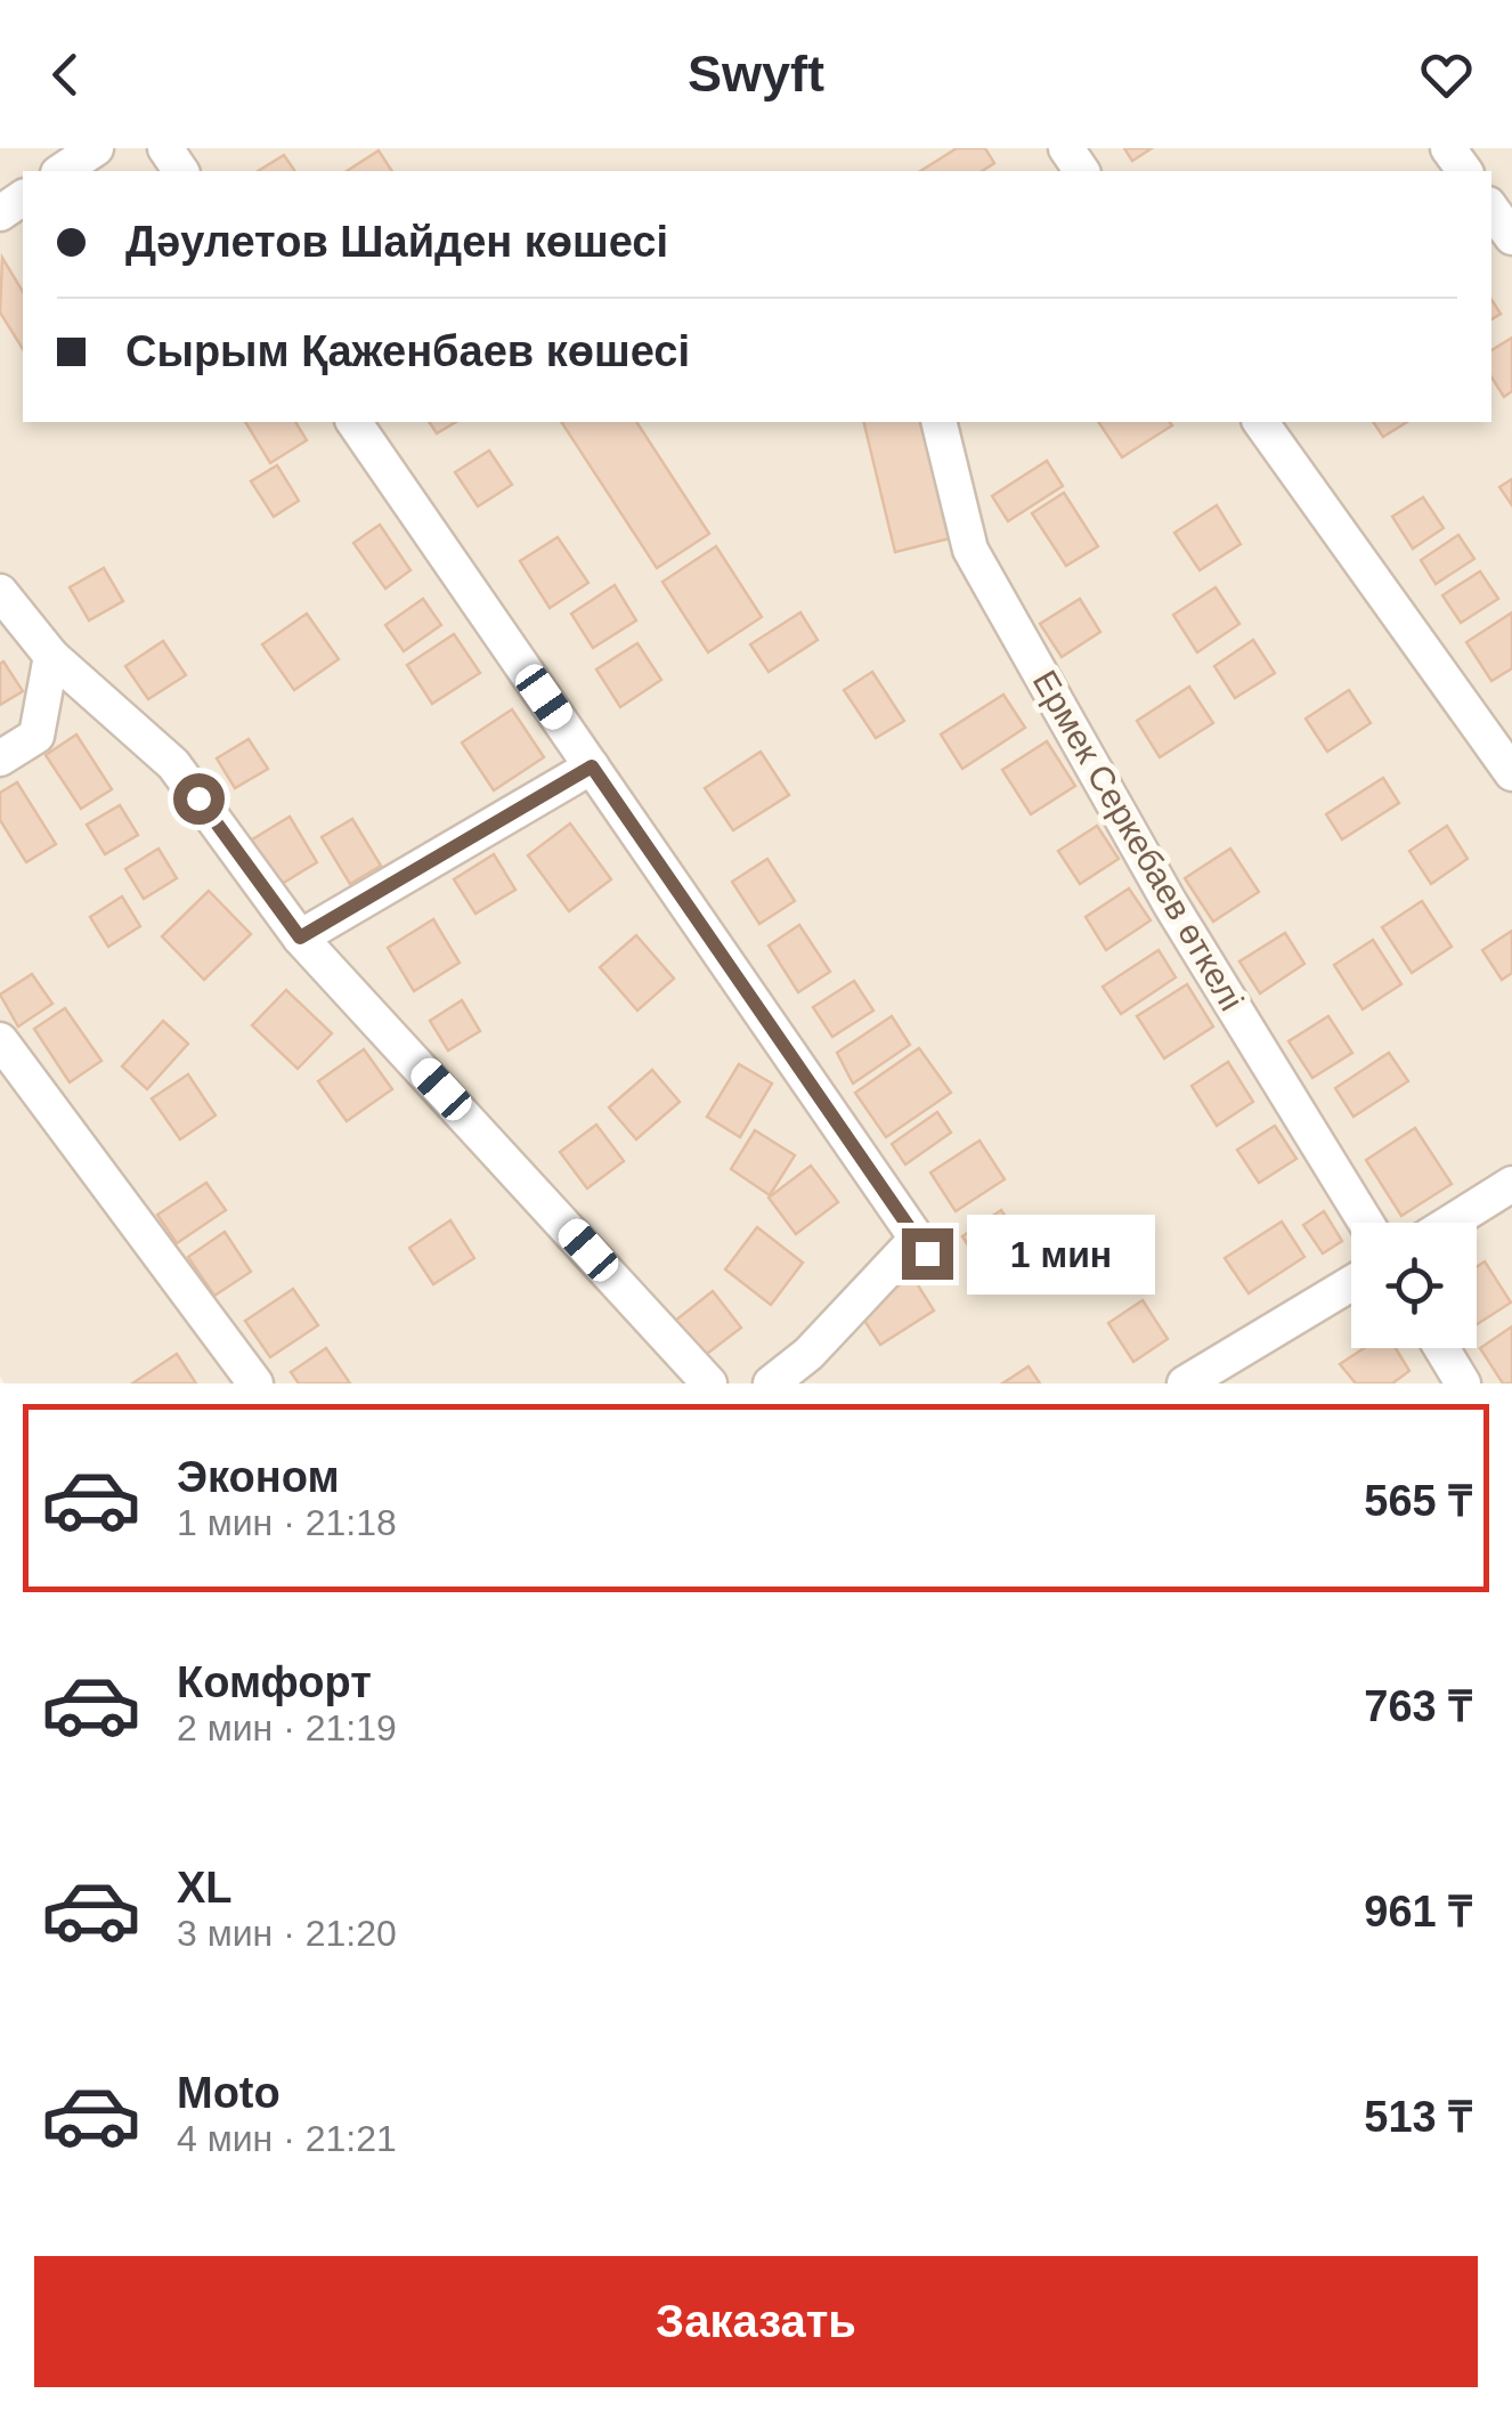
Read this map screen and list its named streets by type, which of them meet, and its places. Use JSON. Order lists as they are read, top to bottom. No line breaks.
{"streets":{"street":["Ермек Серкебаев өткелі"]},"page":{"header":"Swyft","banner":["Дәулетов Шайден көшесі","Сырым Қаженбаев көшесі"],"bubble":"1 мин","list":[{"name":"Эконом","note":"1 мин · 21:18","value":"565 ₸"},{"name":"Комфорт","note":"2 мин · 21:19","value":"763 ₸"},{"name":"XL","note":"3 мин · 21:20","value":"961 ₸"},{"name":"Moto","note":"4 мин · 21:21","value":"513 ₸"}],"buttons":"Заказать"}}
